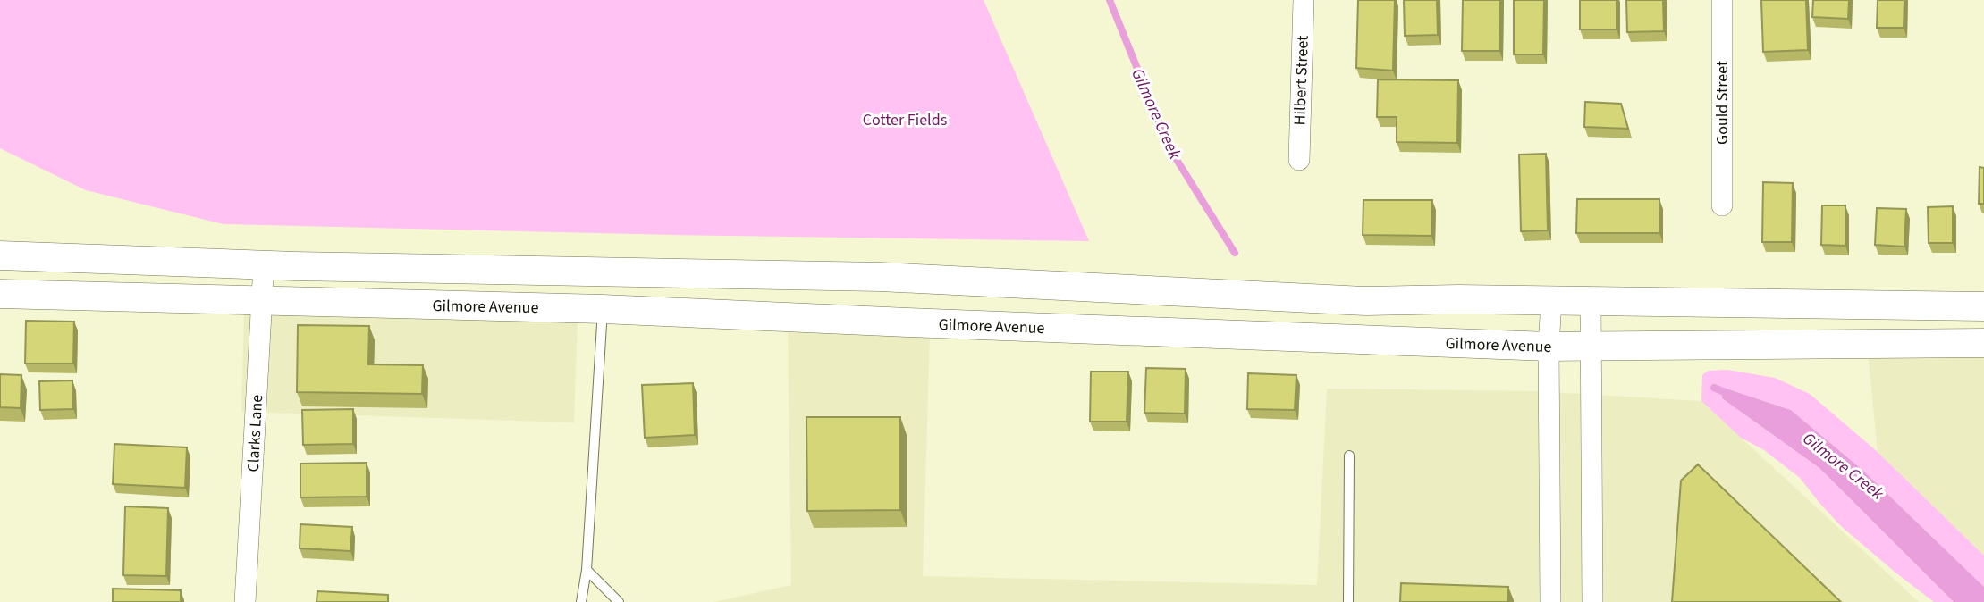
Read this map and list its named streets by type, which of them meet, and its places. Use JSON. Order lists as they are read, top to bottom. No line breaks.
{"streets":{"street":["Hilbert Street","Gould Street","Gilmore Avenue","Clarks Lane"]},"crossings":[["Gilmore Avenue","Clarks Lane"]],"water":["Gilmore Creek"],"parks":["Cotter Fields"]}
